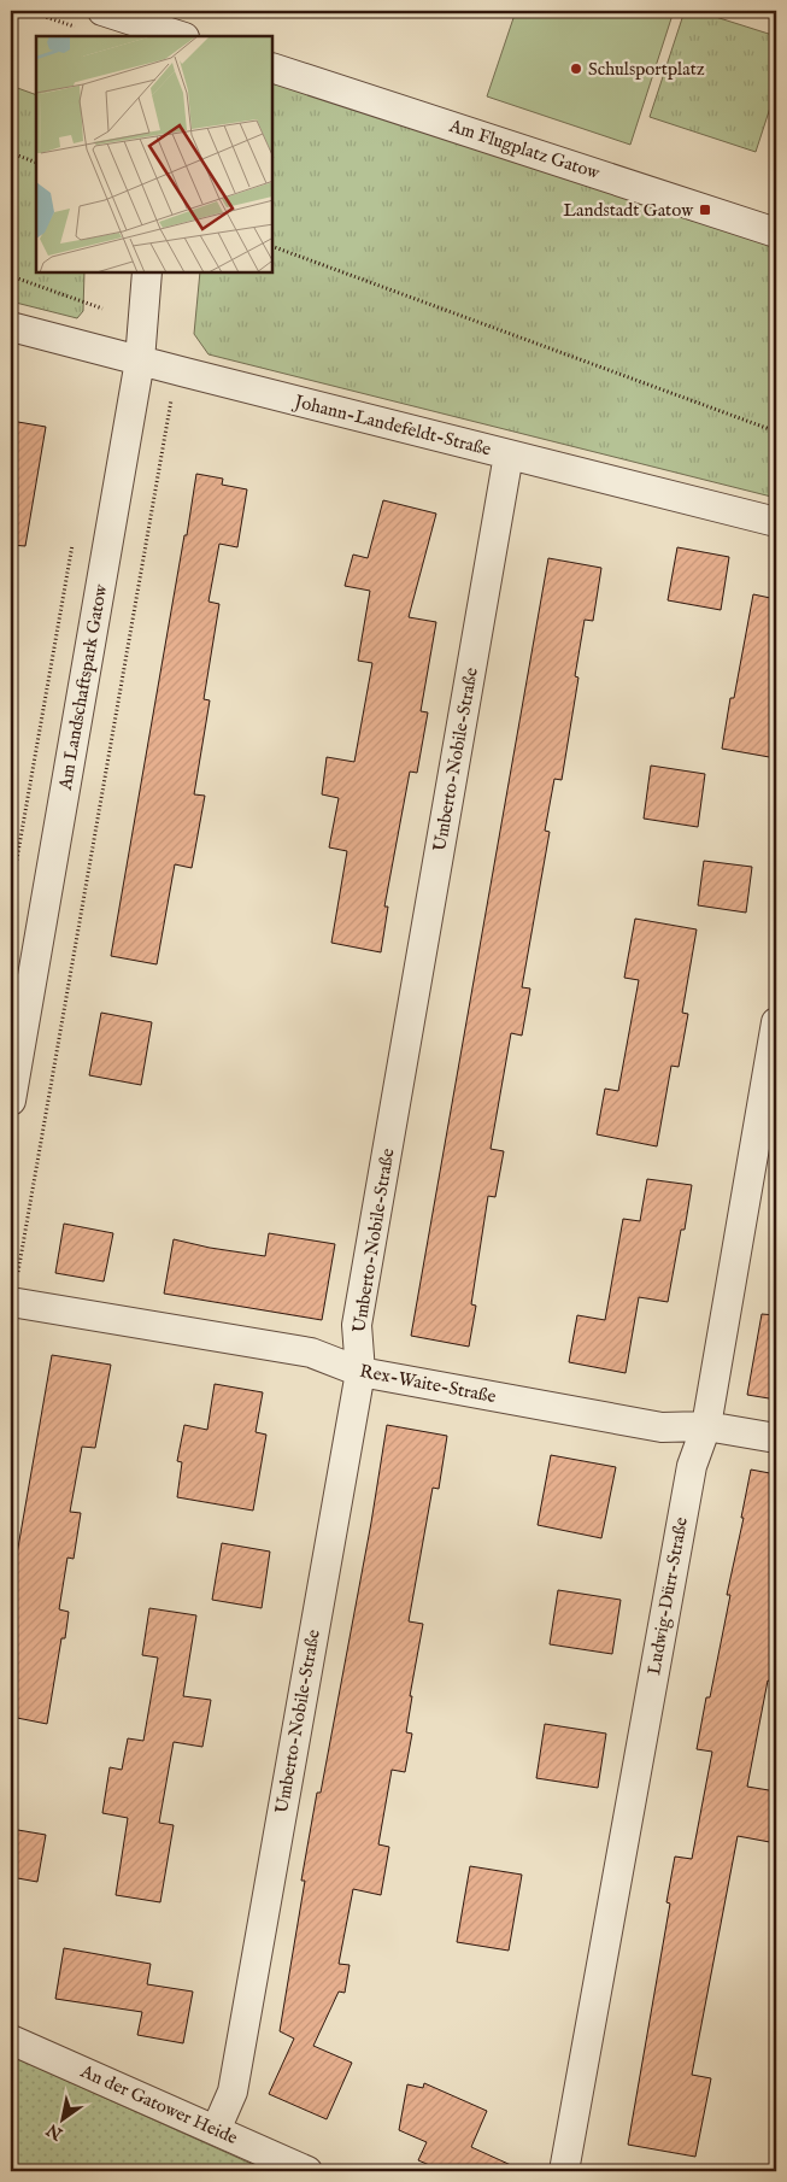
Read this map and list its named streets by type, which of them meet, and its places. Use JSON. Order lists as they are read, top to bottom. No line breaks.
{"streets":{"street":["Am Flugplatz Gatow","Johann-Landefeldt-Straße","Am Landschaftspark Gatow","Umberto-Nobile-Straße","Rex-Waite-Straße","Ludwig-Dürr-Straße","An der Gatower Heide"]},"crossings":[["Johann-Landefeldt-Straße","Am Landschaftspark Gatow"],["Johann-Landefeldt-Straße","Umberto-Nobile-Straße"],["Umberto-Nobile-Straße","Rex-Waite-Straße"],["Umberto-Nobile-Straße","An der Gatower Heide"],["Rex-Waite-Straße","Ludwig-Dürr-Straße"]],"places":{"other":["Schulsportplatz"],"transit":["Landstadt Gatow"]},"north":"bottom left"}
